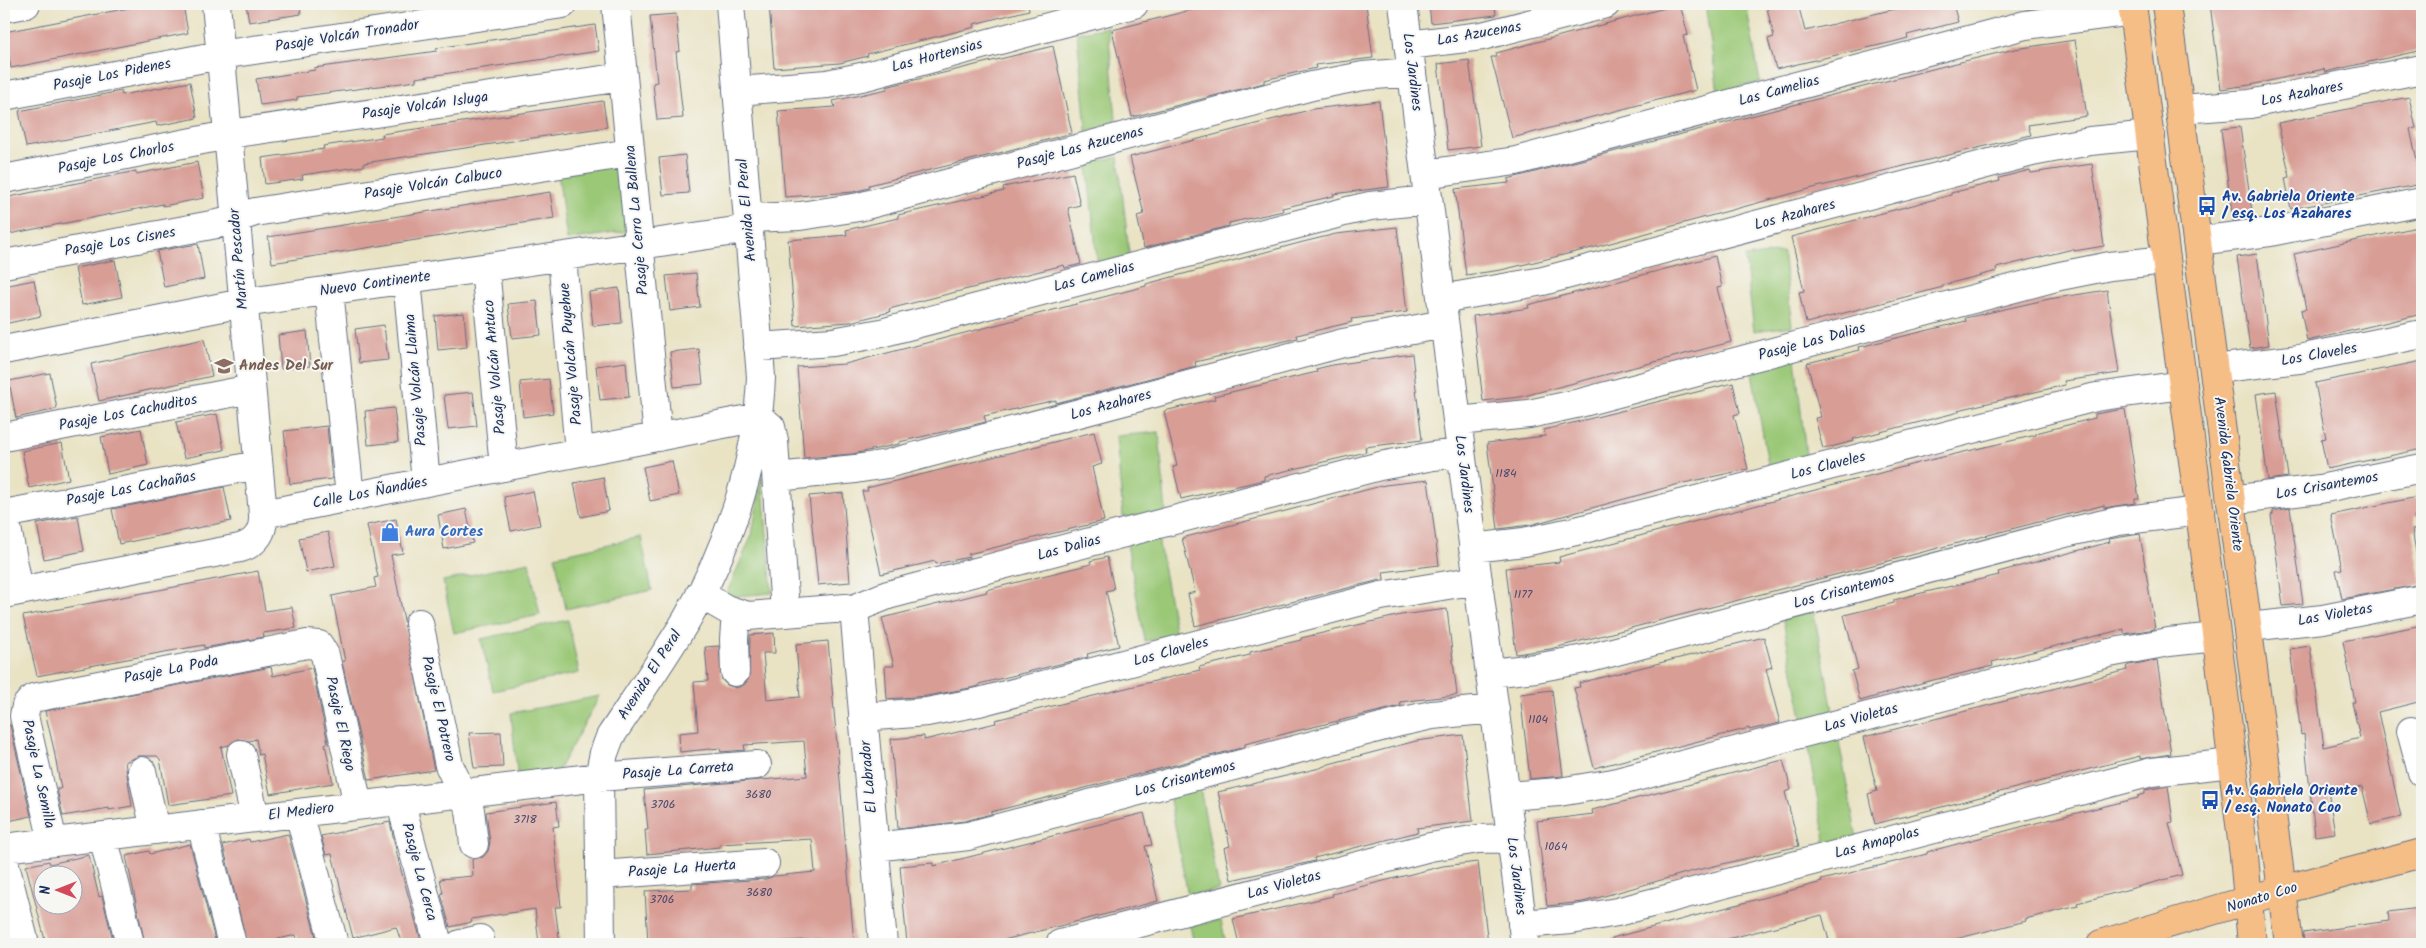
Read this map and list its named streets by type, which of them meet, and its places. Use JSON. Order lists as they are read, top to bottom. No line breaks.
{"streets":{"main road":["Avenida Gabriela Oriente","Nonato Coo"],"street":["Las Azucenas","Pasaje Volcán Tronador","Las Hortensias","Los Jardines","Pasaje Los Pidenes","Las Camelias","Los Azahares","Pasaje Volcán Isluga","Pasaje Las Azucenas","Pasaje Los Chorlos","Pasaje Volcán Calbuco","Avenida El Peral","Pasaje Cerro La Ballena","Pasaje Los Cisnes","Martín Pescador","Nuevo Continente","Pasaje Las Dalias","Pasaje Volcán Puyehue","Los Claveles","Pasaje Volcán Antuco","Pasaje Volcán Llaima","Pasaje Los Cachuditos","Los Crisantemos","Pasaje Las Cachañas","Calle Los Ñandúes","Las Dalias","Las Violetas","Pasaje La Poda","Pasaje El Potrero","Pasaje El Riego","Pasaje La Carreta","Pasaje La Semilla","El Labrador","El Mediero","Las Amapolas","Pasaje La Huerta","Pasaje La Cerca"]},"crossings":[["Las Azucenas","Los Jardines"],["Las Azucenas","Pasaje Las Azucenas"],["Pasaje Volcán Tronador","Pasaje Los Pidenes"],["Pasaje Volcán Tronador","Martín Pescador"],["Las Hortensias","Avenida El Peral"],["Los Jardines","Las Camelias"],["Los Jardines","Los Azahares"],["Los Jardines","Pasaje Las Azucenas"],["Los Jardines","Pasaje Las Dalias"],["Los Jardines","Los Claveles"],["Los Jardines","Los Crisantemos"],["Los Jardines","Las Dalias"],["Los Jardines","Las Violetas"],["Los Jardines","Las Amapolas"],["Pasaje Los Pidenes","Martín Pescador"],["Las Camelias","Avenida El Peral"],["Los Azahares","Avenida Gabriela Oriente"],["Pasaje Volcán Isluga","Pasaje Los Chorlos"],["Pasaje Volcán Isluga","Pasaje Cerro La Ballena"],["Pasaje Volcán Isluga","Martín Pescador"],["Pasaje Las Azucenas","Avenida El Peral"],["Pasaje Las Azucenas","Nuevo Continente"],["Pasaje Los Chorlos","Martín Pescador"],["Pasaje Volcán Calbuco","Pasaje Cerro La Ballena"],["Pasaje Volcán Calbuco","Pasaje Los Cisnes"],["Pasaje Volcán Calbuco","Martín Pescador"],["Avenida El Peral","Nuevo Continente"],["Avenida El Peral","Calle Los Ñandúes"],["Avenida El Peral","Las Dalias"],["Avenida El Peral","Pasaje La Carreta"],["Avenida El Peral","El Mediero"],["Avenida El Peral","Pasaje La Huerta"],["Pasaje Cerro La Ballena","Nuevo Continente"],["Pasaje Cerro La Ballena","Calle Los Ñandúes"],["Pasaje Los Cisnes","Martín Pescador"],["Martín Pescador","Nuevo Continente"],["Martín Pescador","Pasaje Los Cachuditos"],["Martín Pescador","Pasaje Las Cachañas"],["Martín Pescador","Calle Los Ñandúes"],["Nuevo Continente","Pasaje Volcán Puyehue"],["Nuevo Continente","Pasaje Volcán Antuco"],["Nuevo Continente","Pasaje Volcán Llaima"],["Pasaje Volcán Puyehue","Calle Los Ñandúes"],["Los Claveles","Avenida Gabriela Oriente"],["Los Claveles","El Labrador"],["Pasaje Volcán Antuco","Calle Los Ñandúes"],["Pasaje Volcán Llaima","Calle Los Ñandúes"],["Avenida Gabriela Oriente","Los Crisantemos"],["Avenida Gabriela Oriente","Las Violetas"],["Avenida Gabriela Oriente","Nonato Coo"],["Los Crisantemos","El Labrador"],["Las Dalias","El Labrador"],["Pasaje La Poda","Pasaje El Riego"],["Pasaje La Poda","Pasaje La Semilla"],["Pasaje El Potrero","El Mediero"],["Pasaje El Riego","El Mediero"],["Pasaje La Carreta","El Mediero"],["Pasaje La Semilla","El Mediero"],["El Mediero","Pasaje La Cerca"]],"places":{"bus stop":["Av. Gabriela Oriente / esq. Los Azahares","Av. Gabriela Oriente / esq. Nonato Coo"],"school or university":["Andes Del Sur"],"shop":["Aura Cortes"]},"house_numbers":["1184","1177","1104","3680","3706","3718","1064","3680","3706"],"north":"left"}
